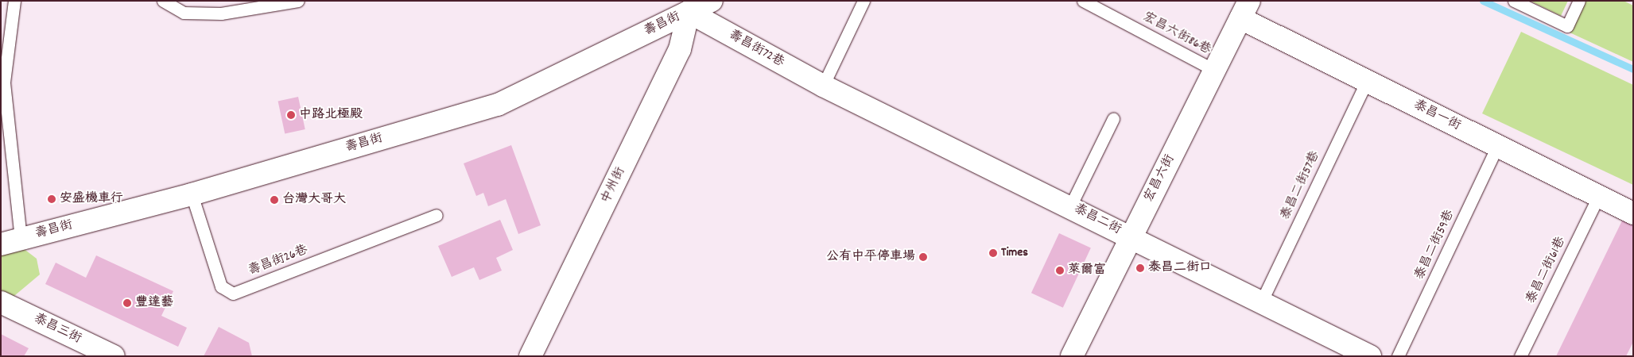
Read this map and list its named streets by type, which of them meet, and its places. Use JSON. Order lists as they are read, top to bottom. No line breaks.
{"streets":{"street":["壽昌街","壽昌街72巷","泰昌一街","宏昌六街","中州街","泰昌二街","泰昌三街"],"lane":["宏昌六街86巷","泰昌二街57巷","泰昌二街59巷","壽昌街26巷","泰昌二街61巷"]},"crossings":[["壽昌街","壽昌街72巷"],["壽昌街","中州街"],["壽昌街","壽昌街26巷"],["宏昌六街86巷","宏昌六街"],["壽昌街72巷","中州街"],["壽昌街72巷","泰昌二街"],["泰昌一街","宏昌六街"],["泰昌一街","泰昌二街57巷"],["泰昌一街","泰昌二街59巷"],["泰昌一街","泰昌二街61巷"],["宏昌六街","泰昌二街"],["泰昌二街57巷","泰昌二街"]],"places":["中路北極殿","安盛機車行","台灣大哥大","Times","公有中平停車場","泰昌二街口","萊爾富","豐達藝"]}
